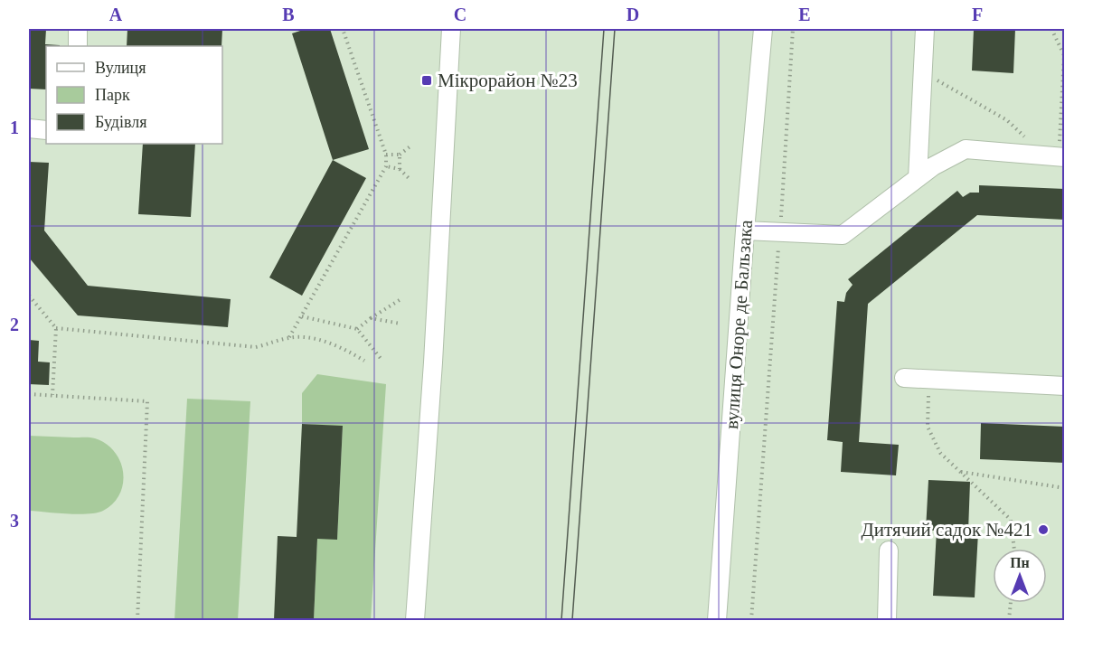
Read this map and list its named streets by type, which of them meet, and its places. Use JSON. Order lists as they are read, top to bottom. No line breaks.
{"streets":{"street":["вулиця Оноре де Бальзака"]},"places":{"transit":["Мікрорайон №23"],"other":["Дитячий садок №421"]},"legend":["Вулиця","Парк","Будівля"],"north":"top","grid":{"columns":["A","B","C","D","E","F"],"rows":["1","2","3"]}}
